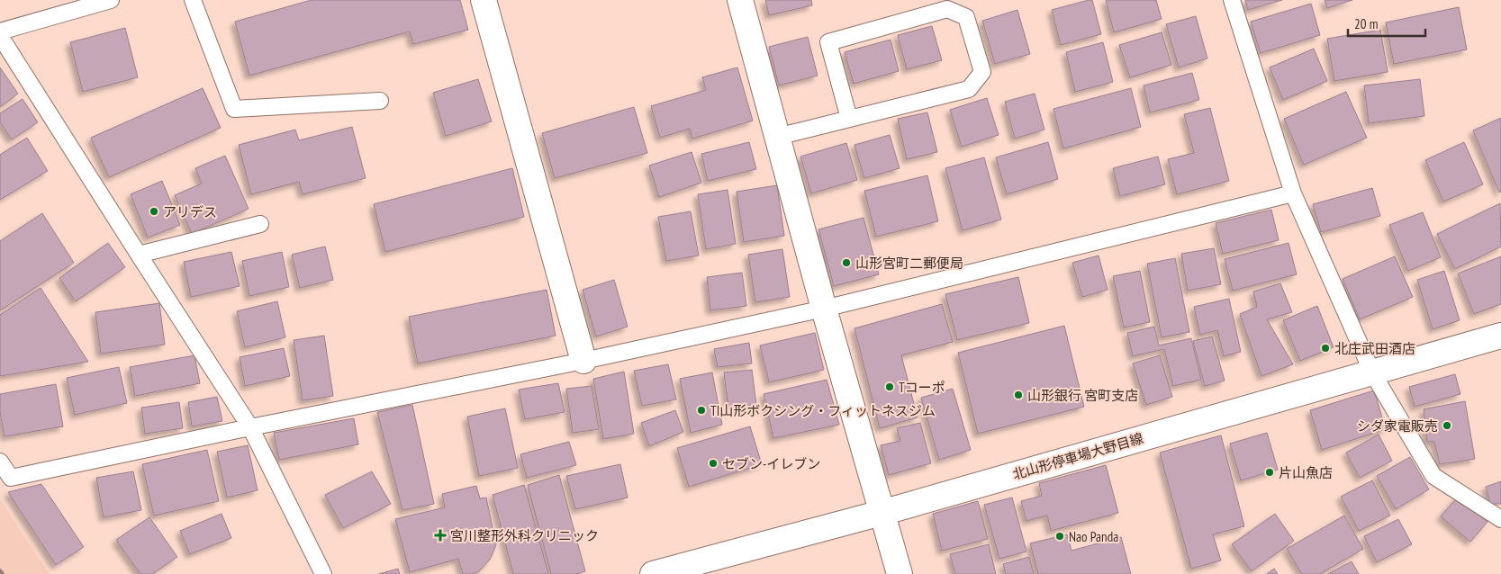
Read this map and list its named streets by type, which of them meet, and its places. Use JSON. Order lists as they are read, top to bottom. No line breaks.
{"streets":{"street":["北山形停車場大野目線"]},"places":{"other":["アリデス","山形宮町二郵便局","北庄武田酒店","Tコーポ","山形銀行 宮町支店","TI山形ボクシング・フィットネスジム","シダ家電販売","セブン-イレブン","片山魚店","Nao Panda"],"health":["宮川整形外科クリニック"]},"scale_bar":"20 m"}
